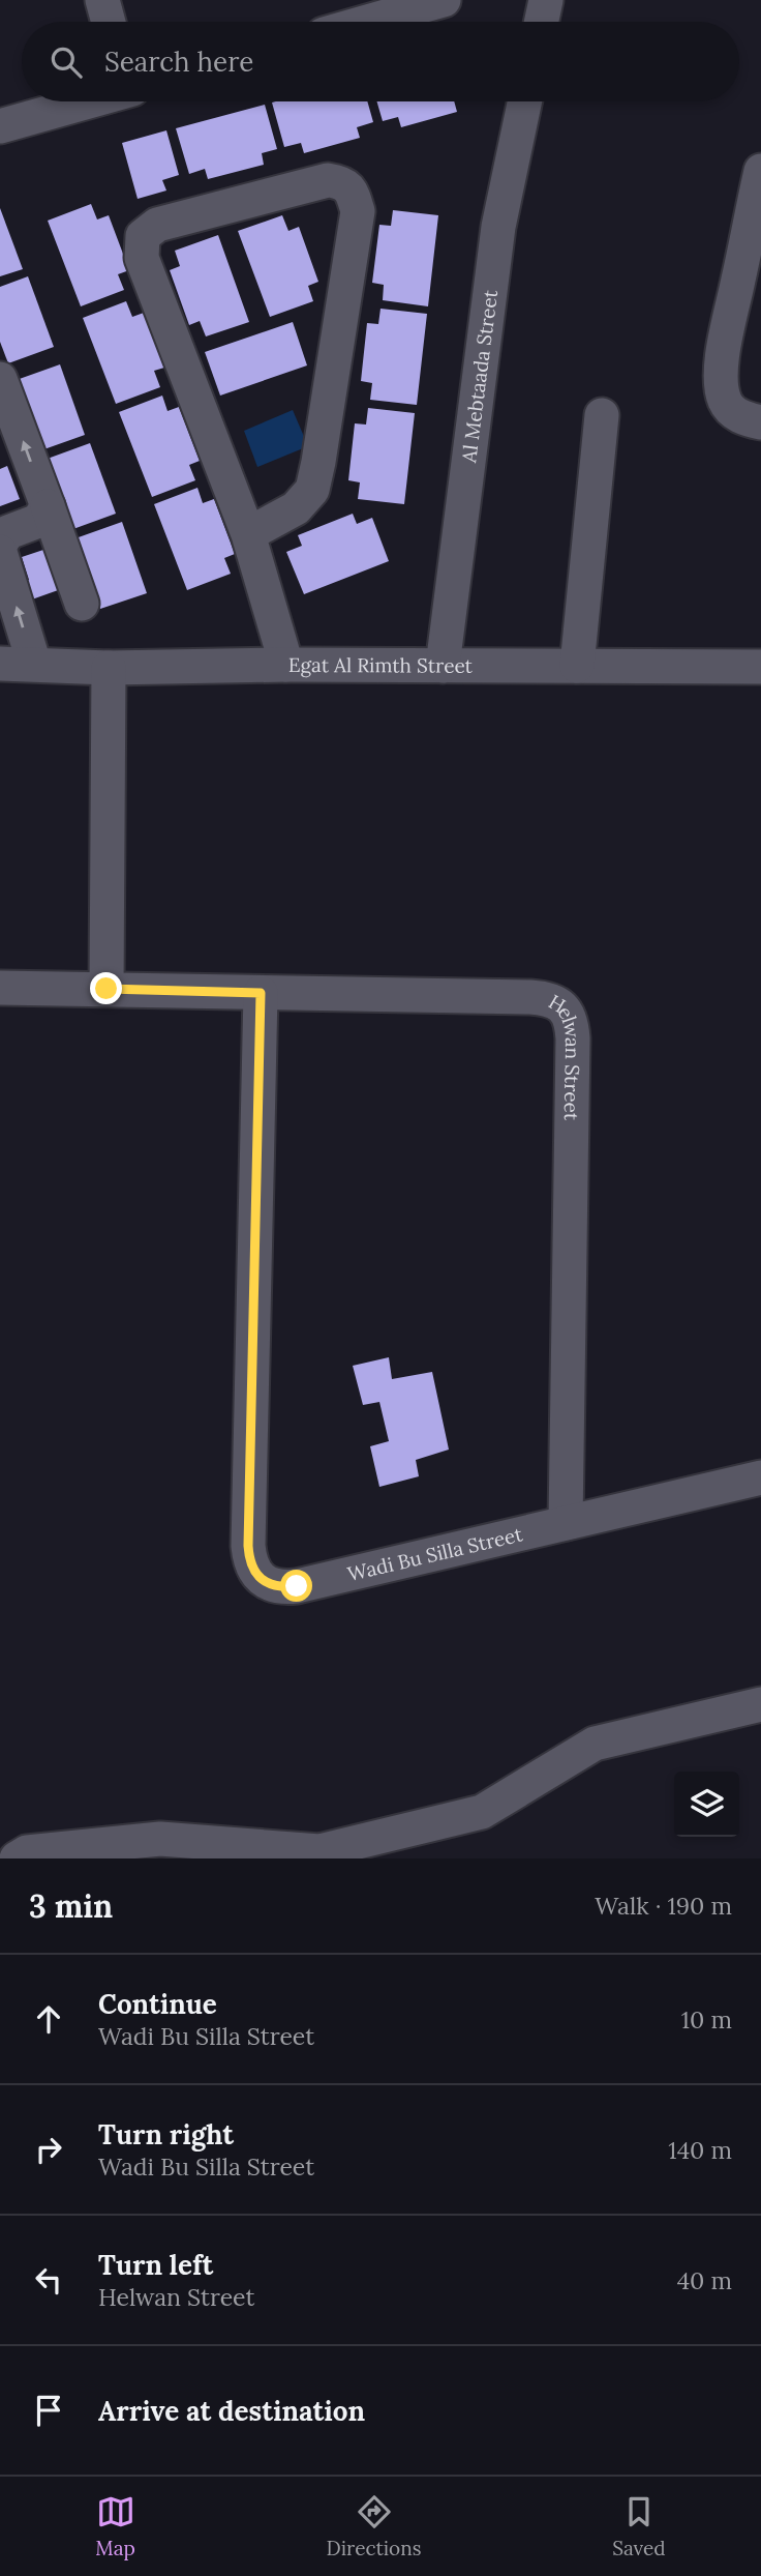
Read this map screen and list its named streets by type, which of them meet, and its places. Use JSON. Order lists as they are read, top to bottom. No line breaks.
{"streets":{"street":["Al Mebtaada Street","Egat Al Rimth Street","Helwan Street","Wadi Bu Silla Street"]},"crossings":[["Al Mebtaada Street","Egat Al Rimth Street"],["Helwan Street","Wadi Bu Silla Street"]],"page":{"search":"Search here","heading":["3 min","Walk · 190 m"],"list":[["Continue","Wadi Bu Silla Street","10 m"],["Turn right","Wadi Bu Silla Street","140 m"],["Turn left","Helwan Street","40 m"],"Arrive at destination"],"nav":["Map","Directions","Saved"]}}
